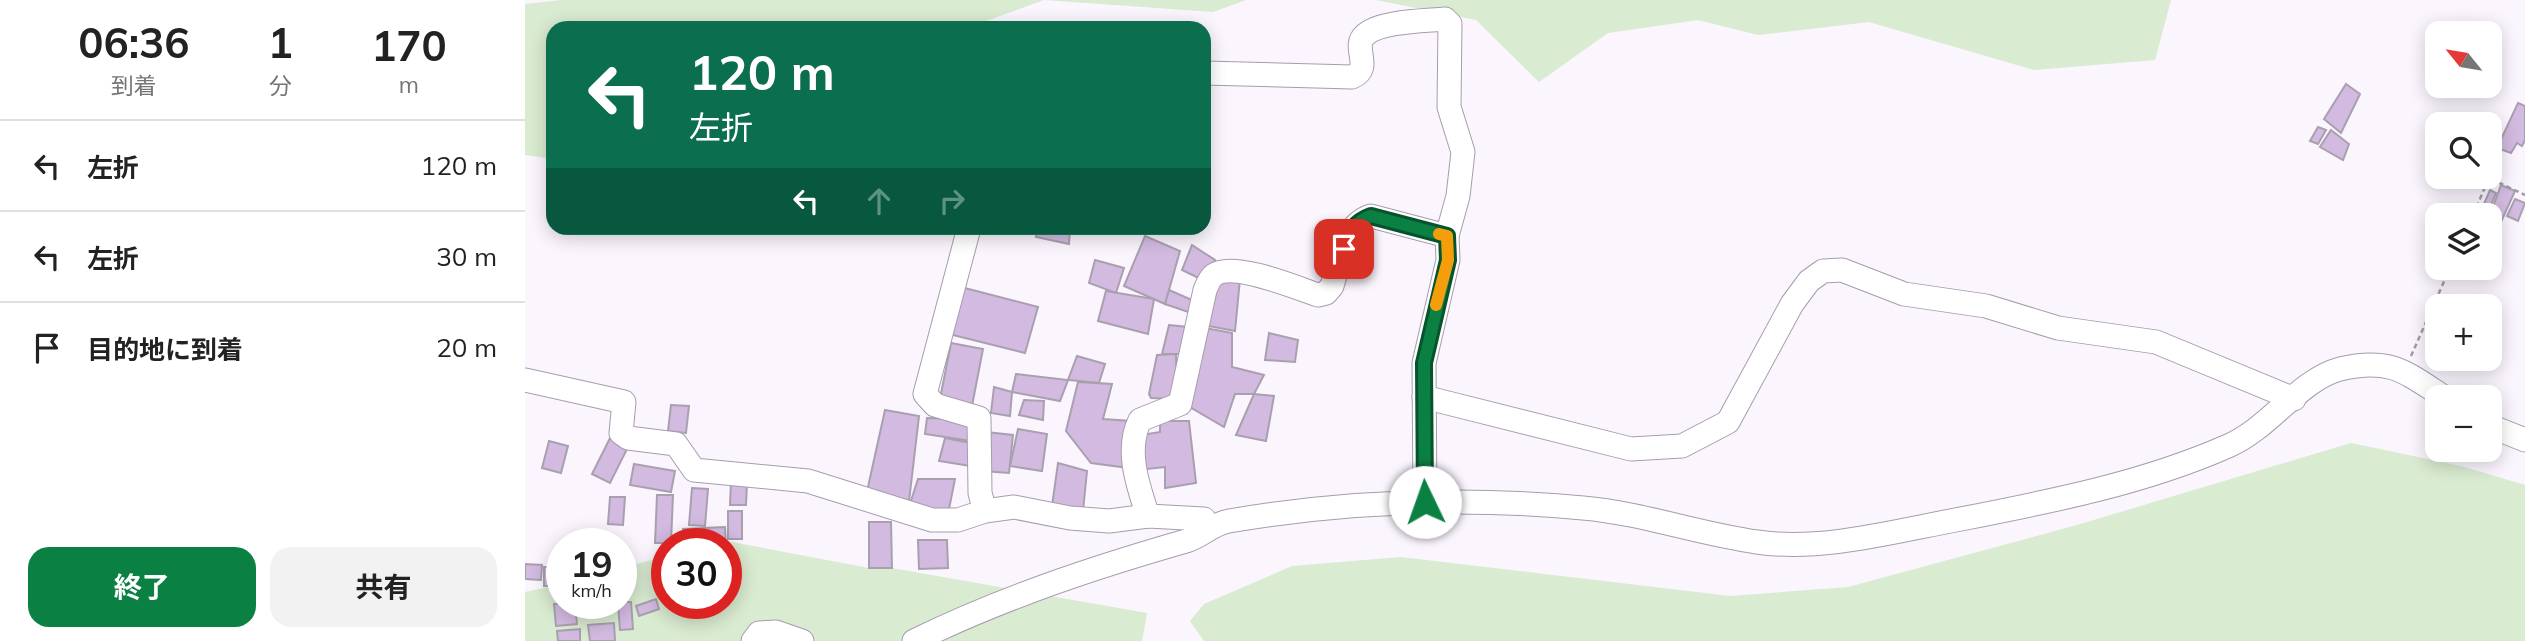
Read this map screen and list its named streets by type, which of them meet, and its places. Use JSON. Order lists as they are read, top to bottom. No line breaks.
{"north":"top left","page":{"eta":["06:36","到着","1","分","170","m"],"map_buttons":["+","−"],"turn":["120 m","左折"],"list":[{"name":"左折","value":"120 m"},{"name":"左折","value":"30 m"},{"name":"目的地に到着","value":"20 m"}],"speed":"19 km/h","limit":"30","buttons":["終了","共有"]}}
